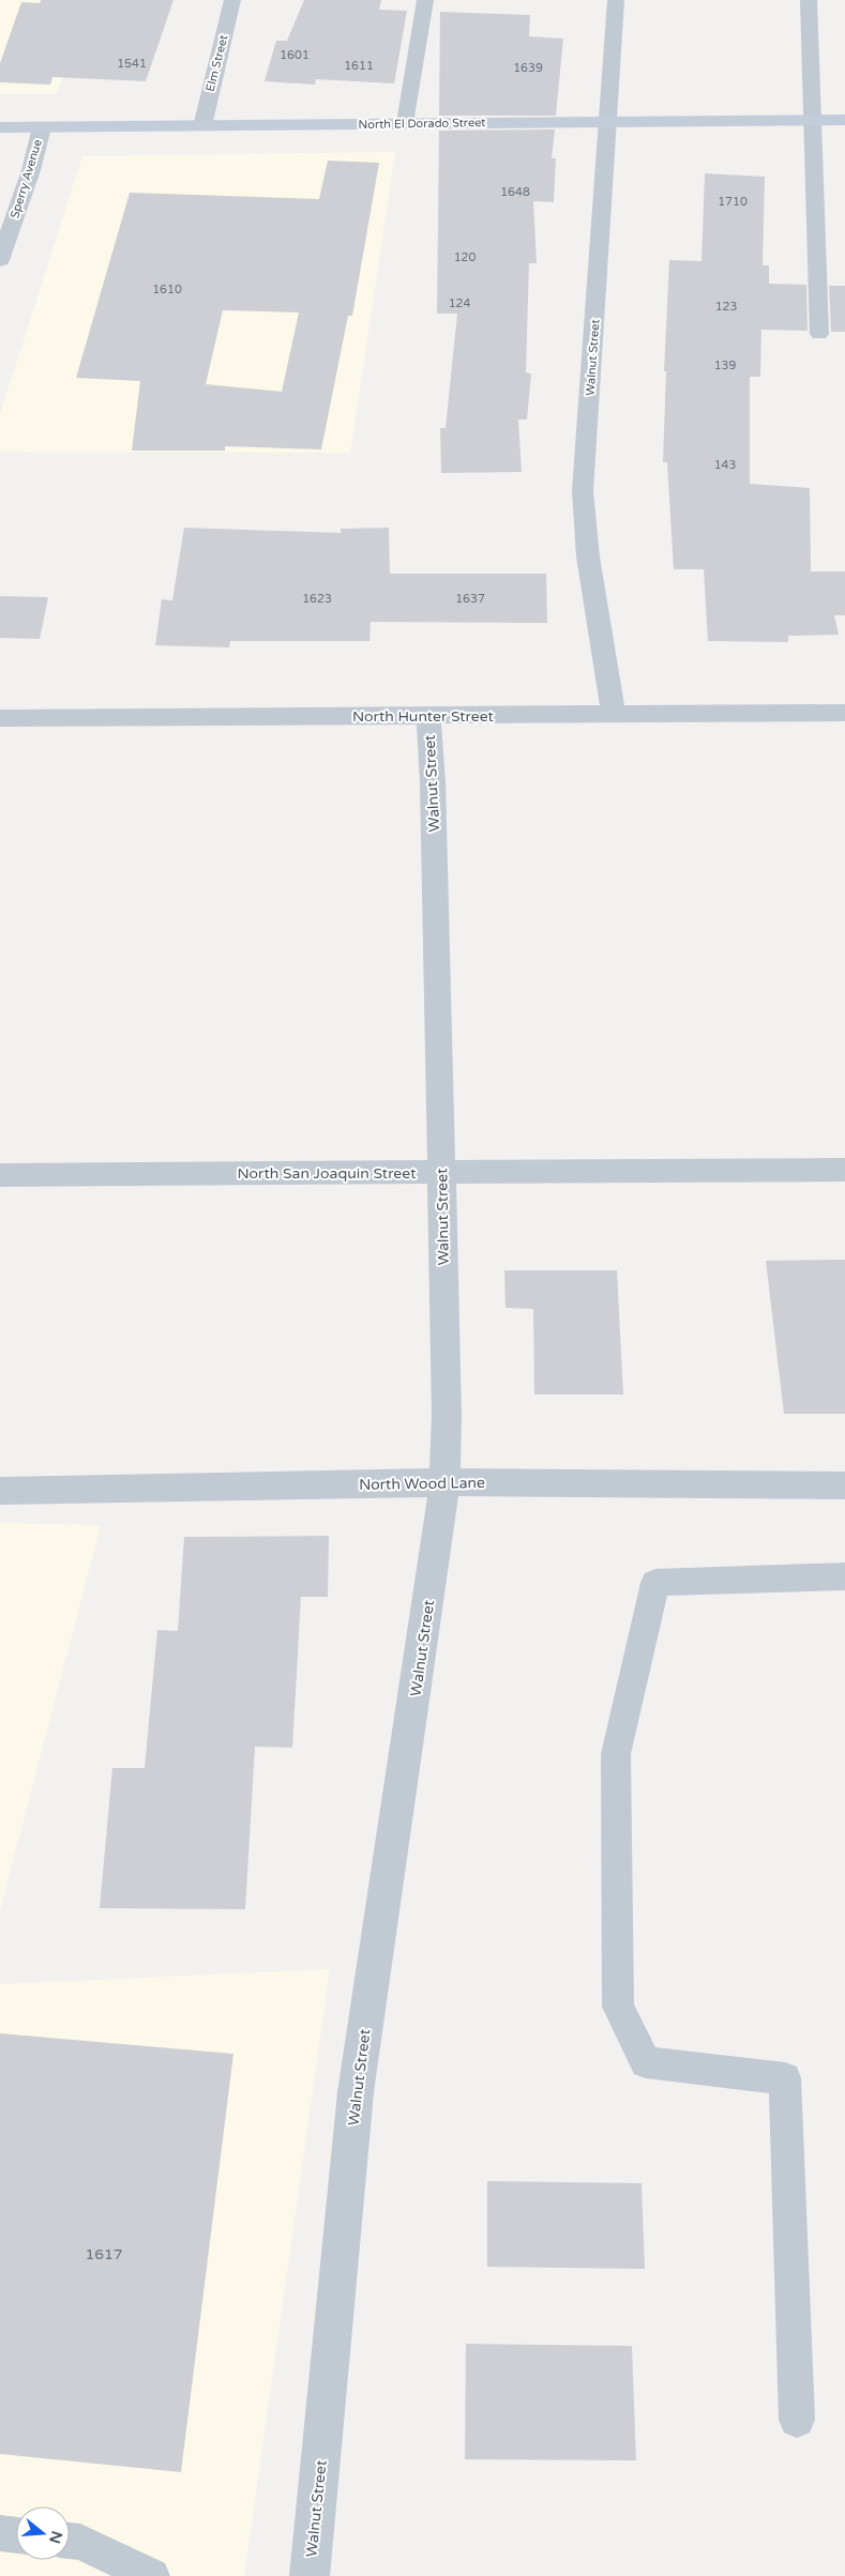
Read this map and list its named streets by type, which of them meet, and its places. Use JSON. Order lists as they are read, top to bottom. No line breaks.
{"streets":{"main road":["North El Dorado Street"],"street":["Elm Street","Sperry Avenue","Walnut Street","North Hunter Street","North San Joaquin Street","North Wood Lane"]},"crossings":[["Elm Street","North El Dorado Street"],["North El Dorado Street","Sperry Avenue"],["North El Dorado Street","Walnut Street"],["Walnut Street","North Hunter Street"],["Walnut Street","North San Joaquin Street"],["Walnut Street","North Wood Lane"]],"house_numbers":["1601","1541","1611","1639","1648","1710","120","1610","124","123","139","143","1623","1637","1617"],"north":"right"}
